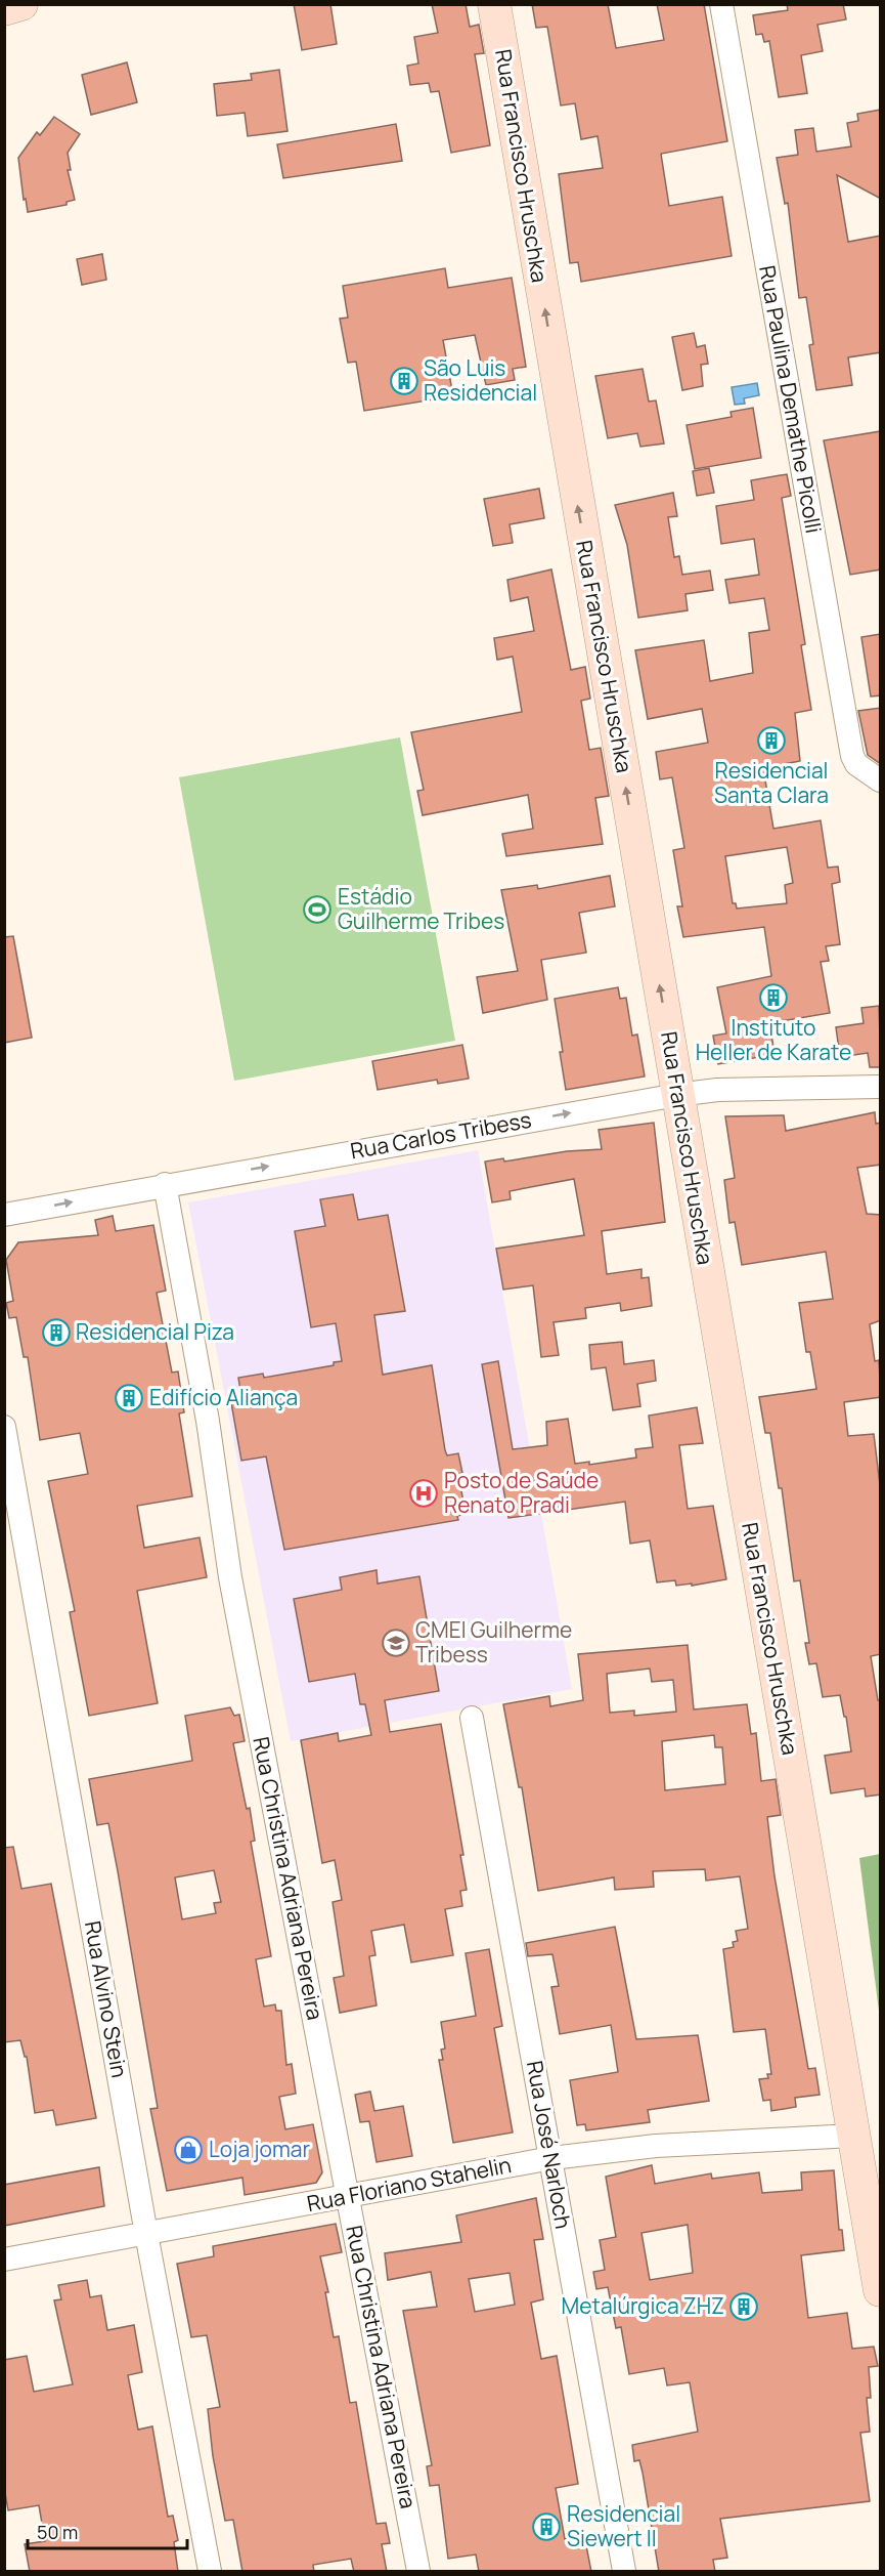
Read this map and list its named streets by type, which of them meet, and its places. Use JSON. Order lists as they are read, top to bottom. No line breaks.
{"streets":{"main road":["Rua Francisco Hruschka"],"street":["Rua Paulina Demathe Picolli","Rua Carlos Tribess","Rua Christina Adriana Pereira","Rua Alvino Stein","Rua José Narloch","Rua Floriano Stahelin"]},"crossings":[["Rua Francisco Hruschka","Rua Carlos Tribess"],["Rua Francisco Hruschka","Rua Floriano Stahelin"],["Rua Carlos Tribess","Rua Christina Adriana Pereira"],["Rua Christina Adriana Pereira","Rua Floriano Stahelin"],["Rua Alvino Stein","Rua Floriano Stahelin"],["Rua José Narloch","Rua Floriano Stahelin"]],"one_way":["Rua Francisco Hruschka","Rua Carlos Tribess"],"places":{"building":["São Luis Residencial","Residencial Santa Clara","Instituto Heller de Karate","Residencial Piza","Edifício Aliança","Metalúrgica ZHZ","Residencial Siewert II"],"sports":["Estádio Guilherme Tribes"],"hospital":["Posto de Saúde Renato Pradi"],"school or university":["CMEI Guilherme Tribess"],"shop":["Loja jomar"]},"scale_bar":"50 m"}
